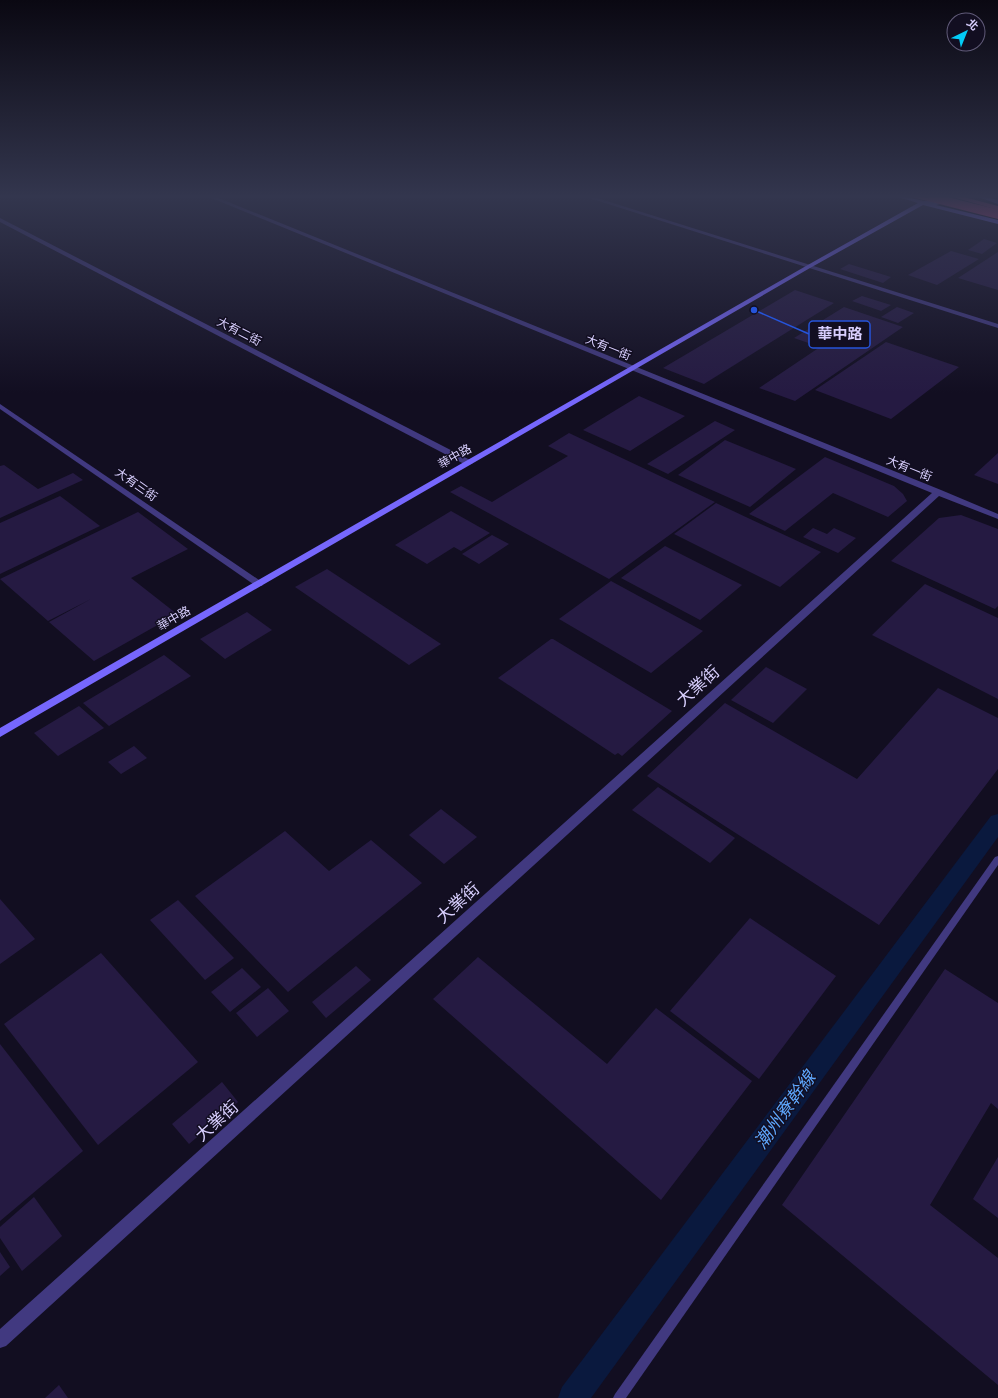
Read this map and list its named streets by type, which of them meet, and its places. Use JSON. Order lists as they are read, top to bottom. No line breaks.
{"streets":{"street":["大有二街","大有一街","華中路","大有三街","大業街"]},"crossings":[["大有二街","華中路"],["大有一街","華中路"],["大有一街","大業街"],["華中路","大有三街"]],"water":["潮州寮幹線"],"places":["華中路"],"north":"top right"}
